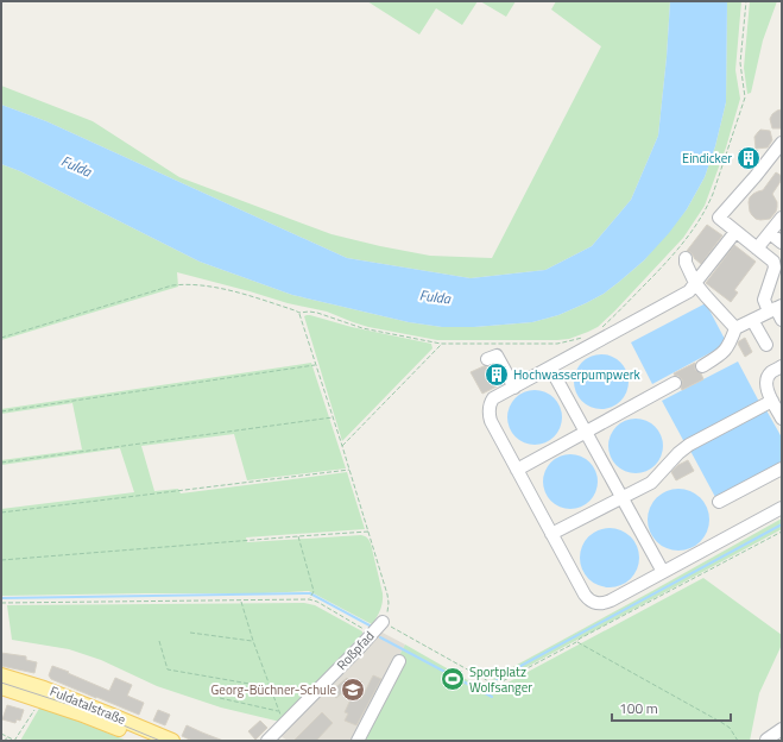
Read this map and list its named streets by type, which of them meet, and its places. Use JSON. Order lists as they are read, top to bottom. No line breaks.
{"streets":{"main road":["Fuldatalstraße"],"street":["Roßpfad"]},"water":["Fulda"],"places":{"building":["Eindicker","Hochwasserpumpwerk"],"sports":["Sportplatz Wolfsanger"],"school or university":["Georg-Büchner-Schule"]},"scale_bar":"100 m"}
